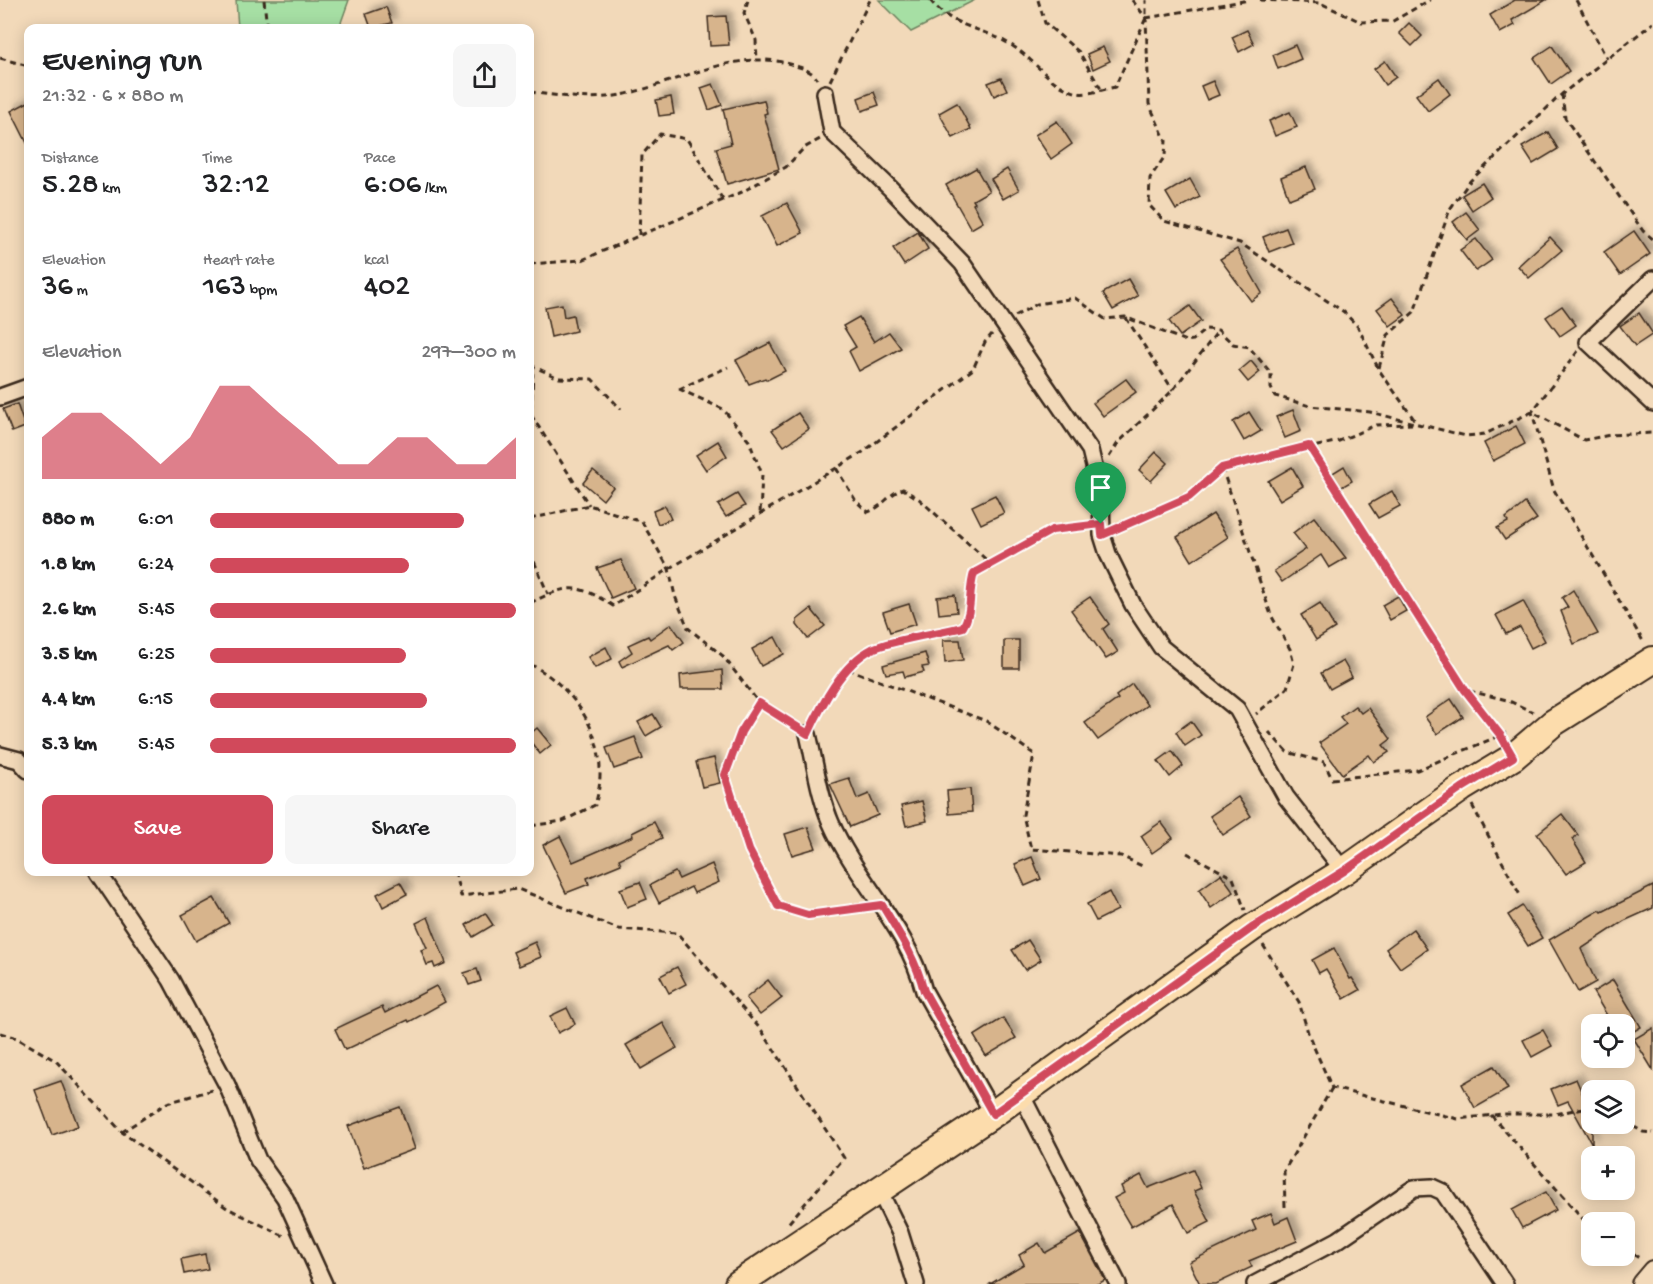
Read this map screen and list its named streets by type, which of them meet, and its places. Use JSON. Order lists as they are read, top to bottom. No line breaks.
{"page":{"heading":["Evening run","21:32 · 6 × 880 m"],"stats":[["Distance","5.28 km"],["Time","32:12"],["Pace","6:06 /km"],["Elevation","36 m"],["Heart rate","163 bpm"],["kcal","402"]],"chart":["Elevation","297–300 m"],"list":[{"name":"880 m","note":"6:01"},{"name":"1.8 km","note":"6:24"},{"name":"2.6 km","note":"5:45"},{"name":"3.5 km","note":"6:25"},{"name":"4.4 km","note":"6:15"},{"name":"5.3 km","note":"5:45"}],"buttons":["Save","Share"],"map_buttons":["+","−"]}}
